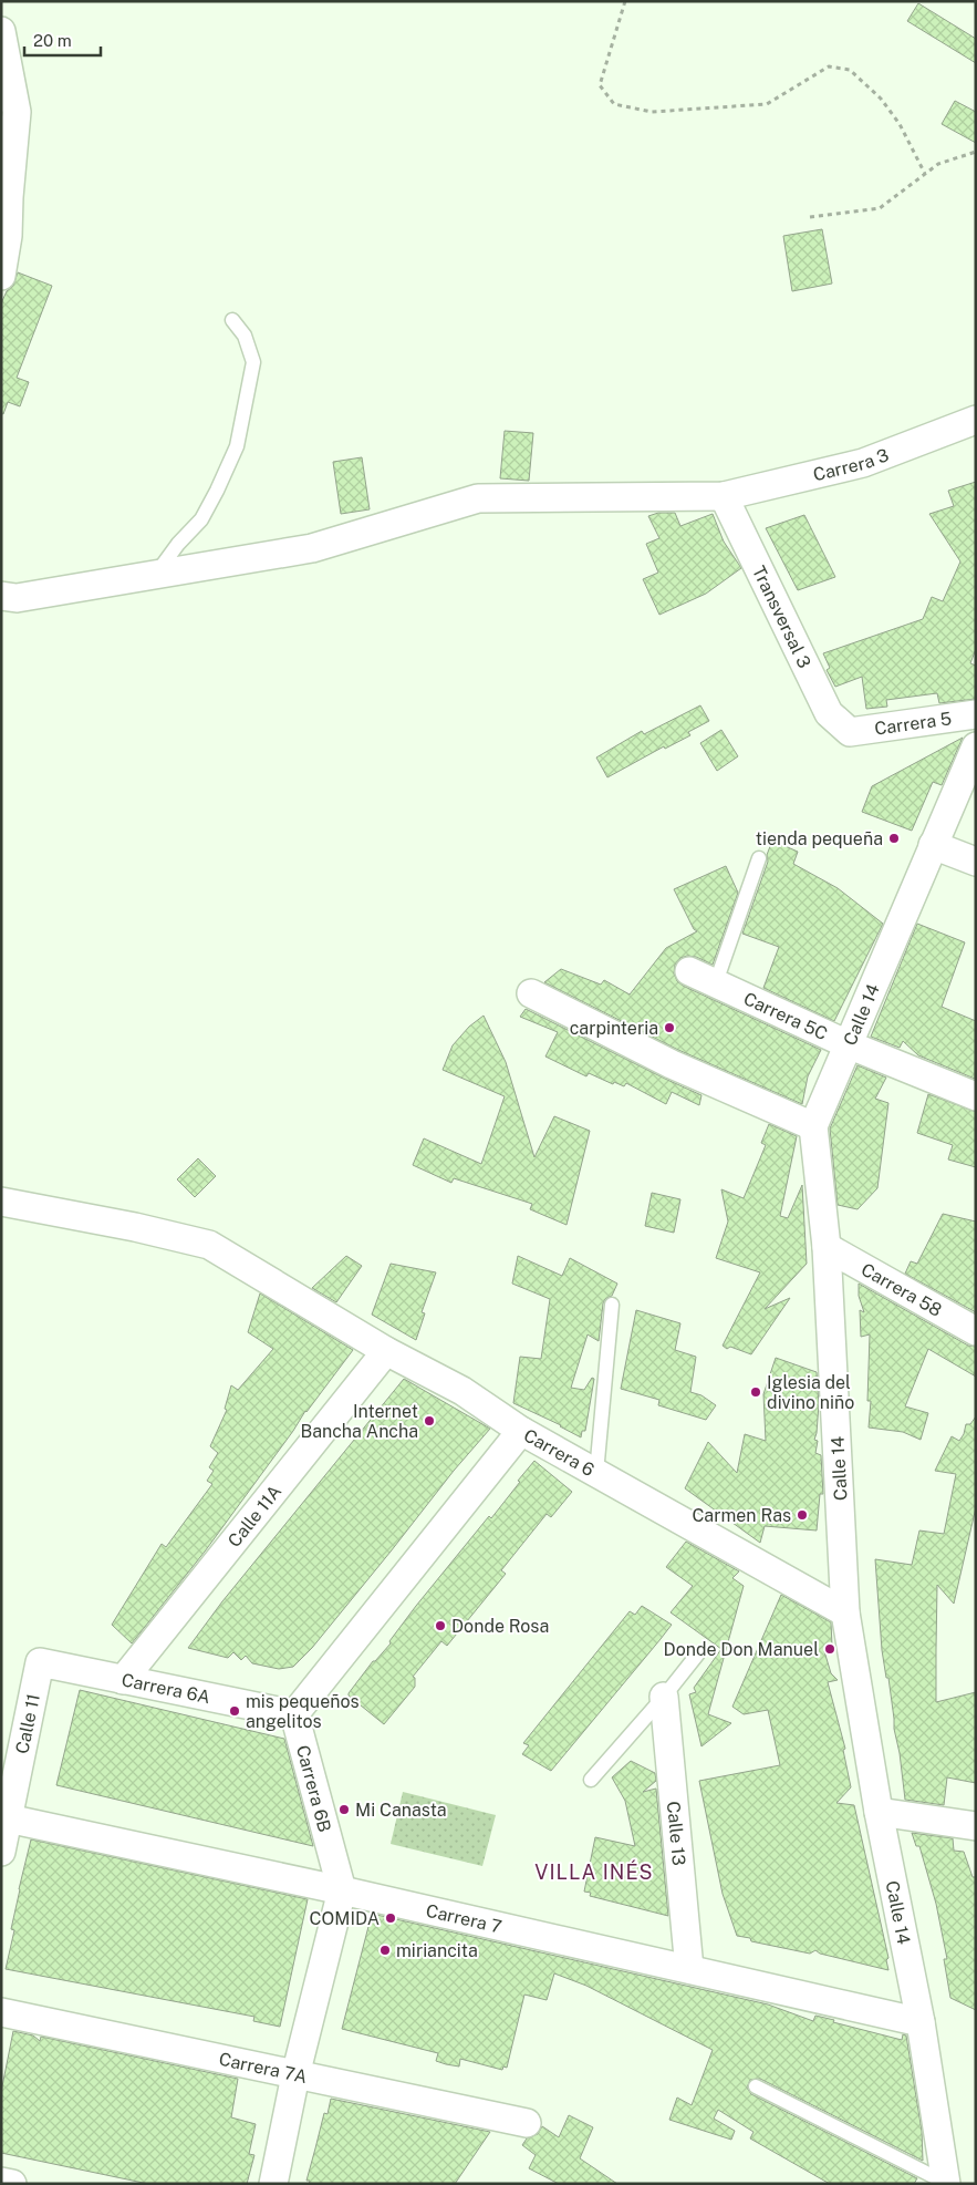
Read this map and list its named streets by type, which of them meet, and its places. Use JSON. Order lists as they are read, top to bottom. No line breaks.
{"streets":{"street":["Carrera 3","Transversal 3","Carrera 5","Calle 14","Carrera 5C","Carrera 58","Carrera 6","Calle 11A","Carrera 6A","Calle 11","Carrera 6B","Calle 13","Carrera 7","Carrera 7A"]},"crossings":[["Carrera 3","Transversal 3"],["Transversal 3","Carrera 5"],["Calle 14","Carrera 5C"],["Calle 14","Carrera 58"],["Calle 14","Carrera 6"],["Calle 14","Carrera 7"],["Carrera 6","Calle 11A"],["Calle 11A","Carrera 6A"],["Carrera 6A","Calle 11"],["Carrera 6A","Carrera 6B"],["Calle 11","Carrera 7"],["Carrera 6B","Carrera 7"],["Carrera 6B","Carrera 7A"],["Calle 13","Carrera 7"]],"districts":["VILLA INÉS"],"places":["tienda pequeña","carpinteria","Iglesia del divino niño","Internet Bancha Ancha","Carmen Ras","Donde Rosa","Donde Don Manuel","mis pequeños angelitos","Mi Canasta","COMIDA","miriancita"],"scale_bar":"20 m"}
